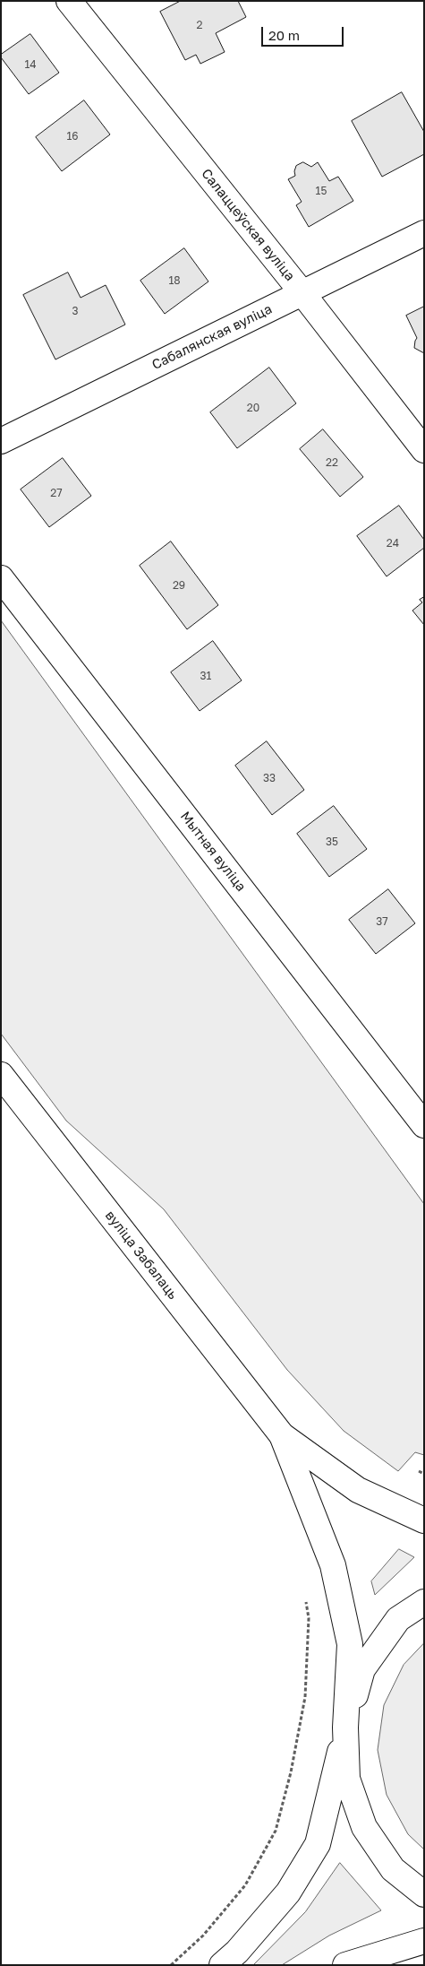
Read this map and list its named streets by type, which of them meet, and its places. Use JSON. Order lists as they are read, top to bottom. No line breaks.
{"streets":{"street":["Салаццеўская вуліца","Сабалянская вуліца","Мытная вуліца","вуліца Забалаць"]},"crossings":[["Салаццеўская вуліца","Сабалянская вуліца"]],"house_numbers":["2","14","16","15","18","3","20","22","27","24","29","31","33","35","37"],"scale_bar":"20 m"}
